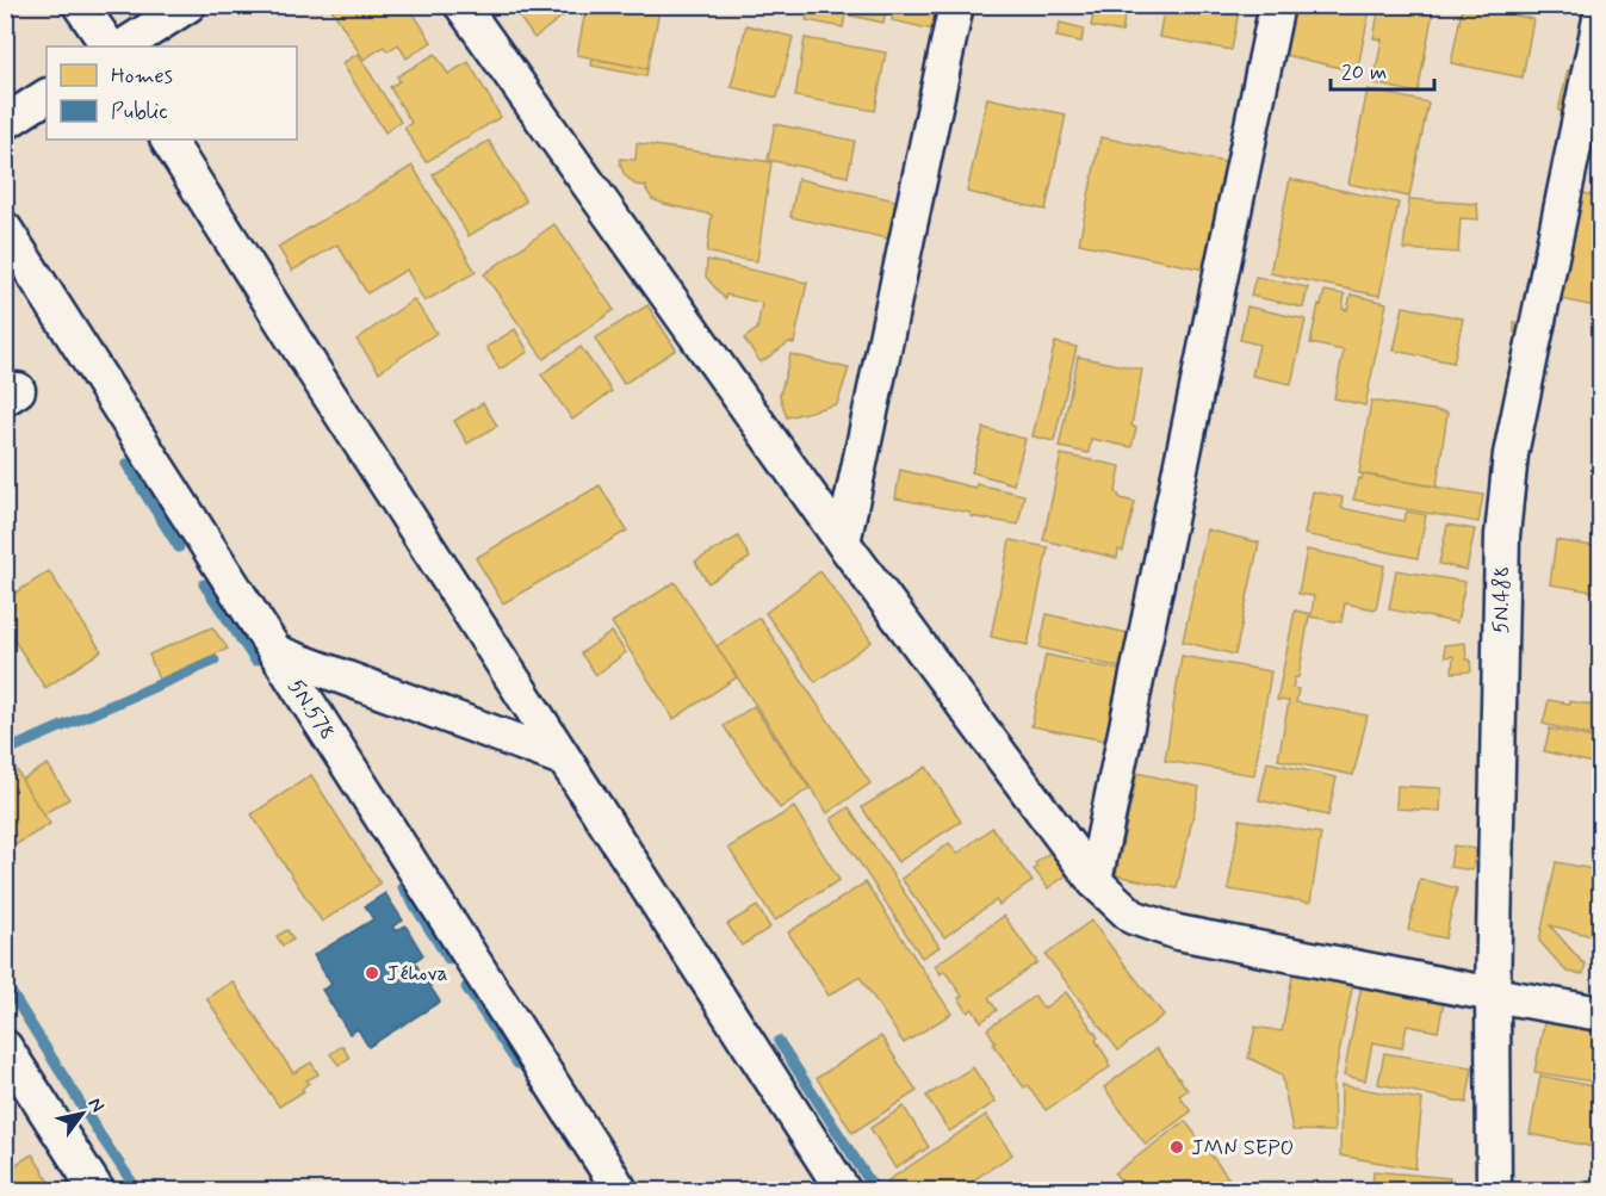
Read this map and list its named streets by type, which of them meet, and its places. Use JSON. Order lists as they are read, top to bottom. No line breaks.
{"streets":{"street":["5N.488","5N.578"]},"places":["Jéhova","JMN SEPO"],"legend":["Homes","Public"],"scale_bar":"20 m","north":"top right"}
